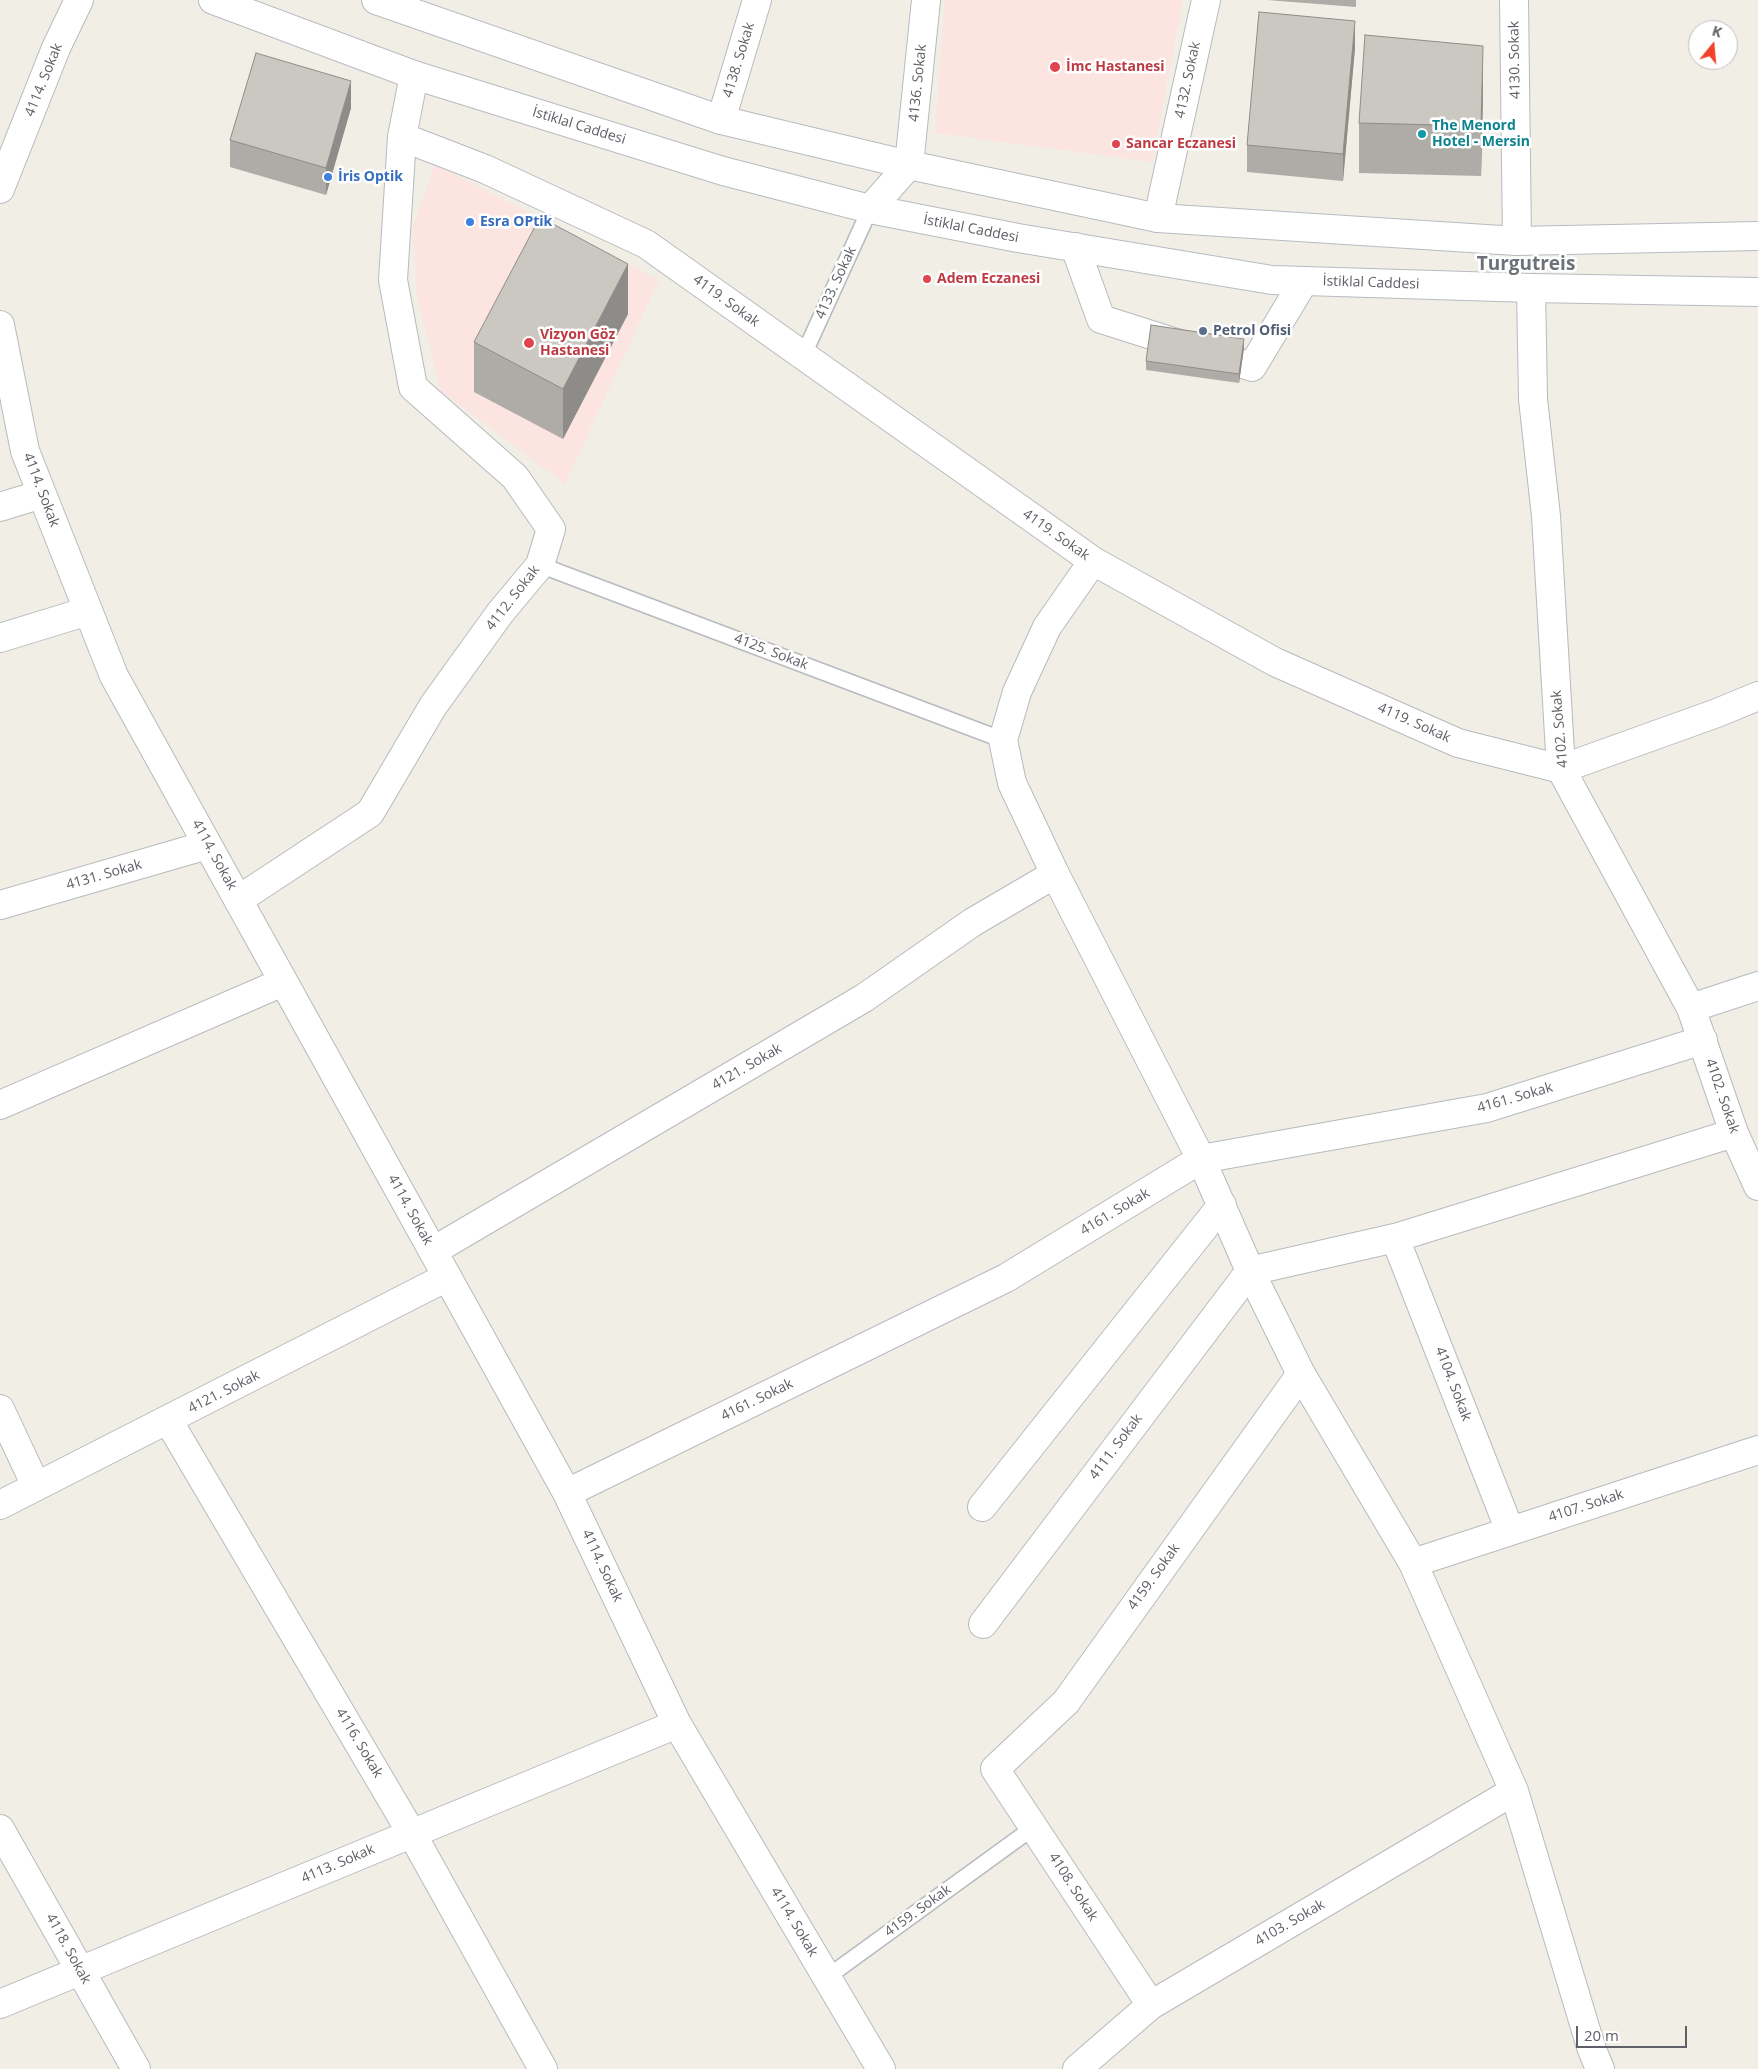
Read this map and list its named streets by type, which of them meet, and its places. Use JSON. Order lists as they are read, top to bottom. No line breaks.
{"streets":{"street":["4138. Sokak","4130. Sokak","4114. Sokak","4132. Sokak","4136. Sokak","İstiklal Caddesi","4119. Sokak","4112. Sokak","4102. Sokak","4131. Sokak","4121. Sokak","4161. Sokak","4104. Sokak","4111. Sokak","4107. Sokak","4159. Sokak","4116. Sokak","4113. Sokak","4108. Sokak","4103. Sokak","4118. Sokak"],"lane":["4133. Sokak","4125. Sokak"]},"crossings":[["4114. Sokak","4112. Sokak"],["4114. Sokak","4131. Sokak"],["4114. Sokak","4121. Sokak"],["4114. Sokak","4161. Sokak"],["4114. Sokak","4159. Sokak"],["4114. Sokak","4113. Sokak"],["İstiklal Caddesi","4133. Sokak"],["İstiklal Caddesi","4112. Sokak"],["İstiklal Caddesi","4102. Sokak"],["4133. Sokak","4119. Sokak"],["4119. Sokak","4112. Sokak"],["4119. Sokak","4102. Sokak"],["4112. Sokak","4125. Sokak"],["4102. Sokak","4161. Sokak"],["4121. Sokak","4116. Sokak"],["4104. Sokak","4107. Sokak"],["4159. Sokak","4108. Sokak"],["4116. Sokak","4113. Sokak"],["4113. Sokak","4118. Sokak"],["4108. Sokak","4103. Sokak"]],"districts":["Turgutreis"],"places":["İmc Hastanesi","The Menord Hotel - Mersin","Sancar Eczanesi","İris Optik","Esra OPtik","Adem Eczanesi","Petrol Ofisi","Vizyon Göz Hastanesi"],"scale_bar":"20 m","north":"top"}
